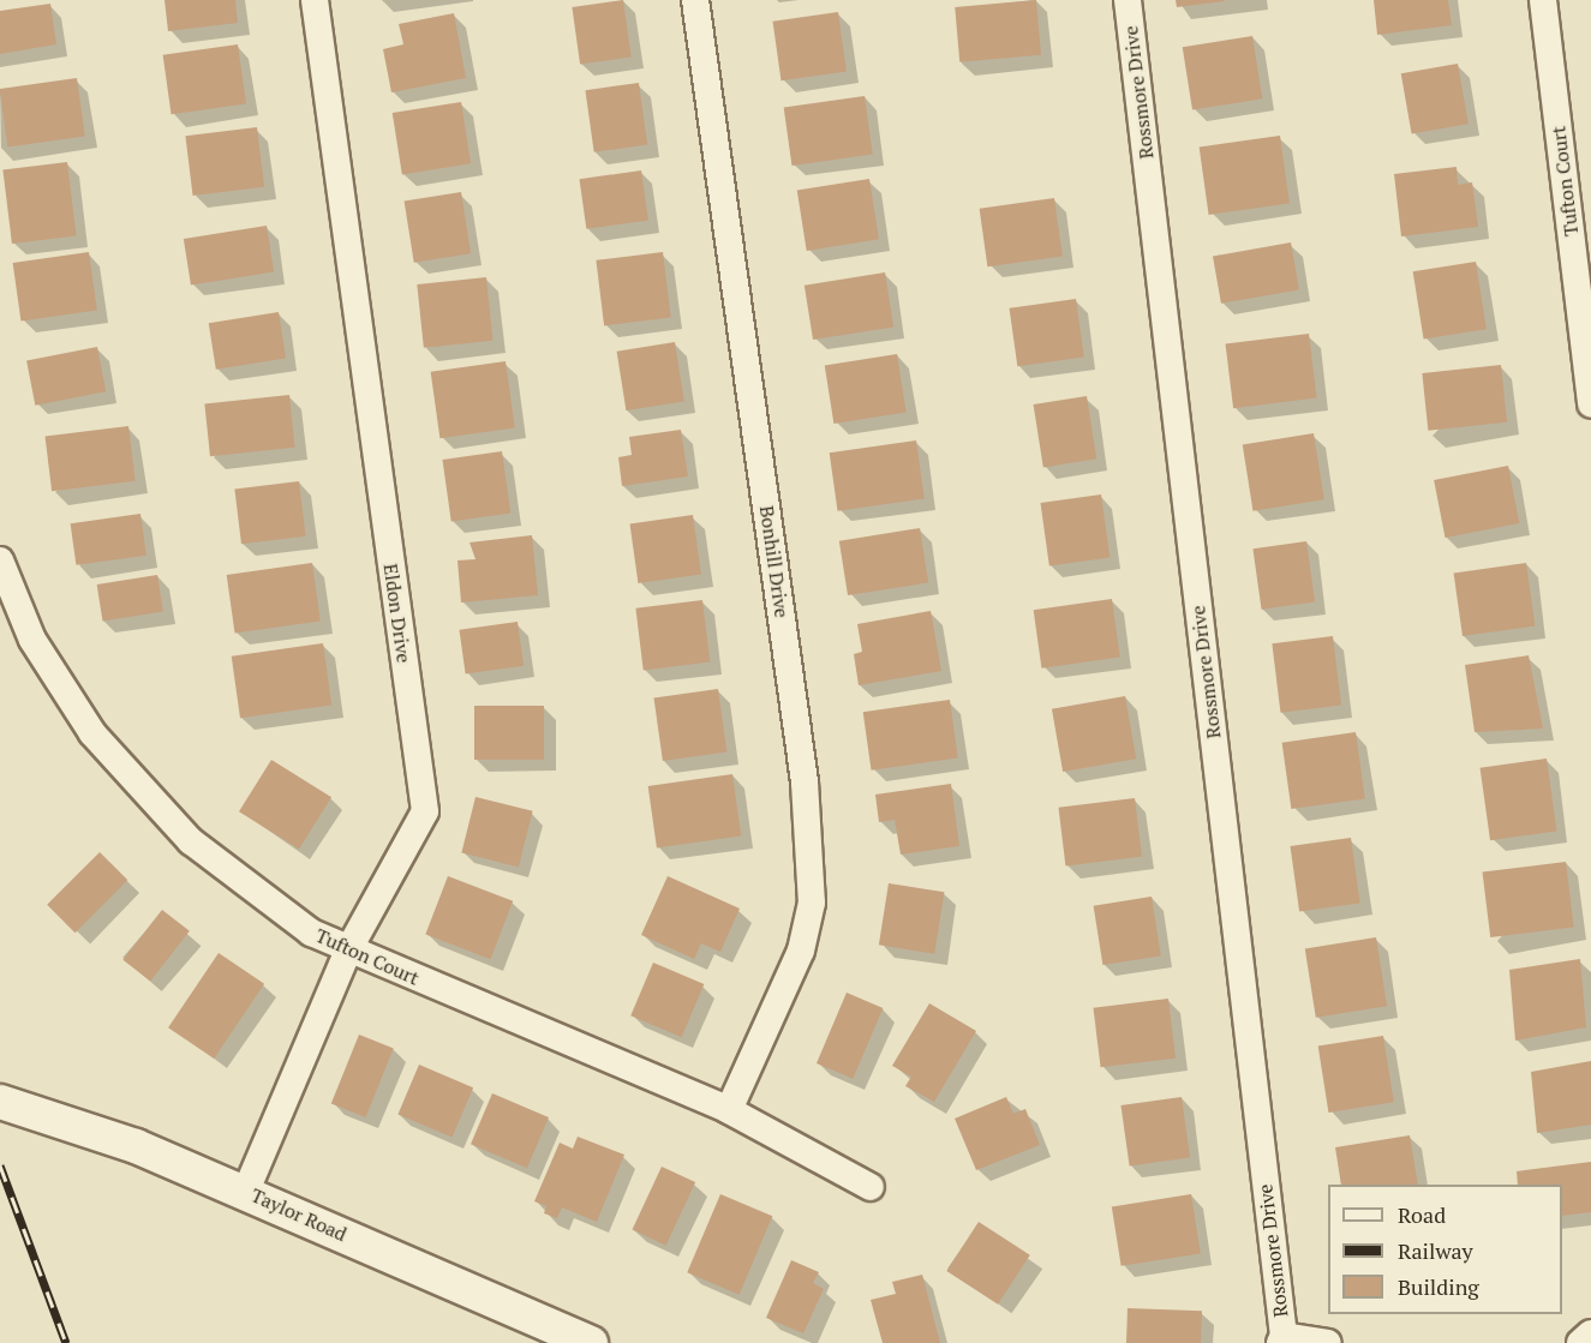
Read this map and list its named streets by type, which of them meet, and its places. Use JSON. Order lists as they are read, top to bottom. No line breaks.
{"streets":{"street":["Rossmore Drive","Tufton Court","Bonhill Drive","Eldon Drive","Taylor Road"]},"crossings":[["Tufton Court","Bonhill Drive"],["Tufton Court","Eldon Drive"],["Eldon Drive","Taylor Road"]],"legend":["Road","Railway","Building"]}
